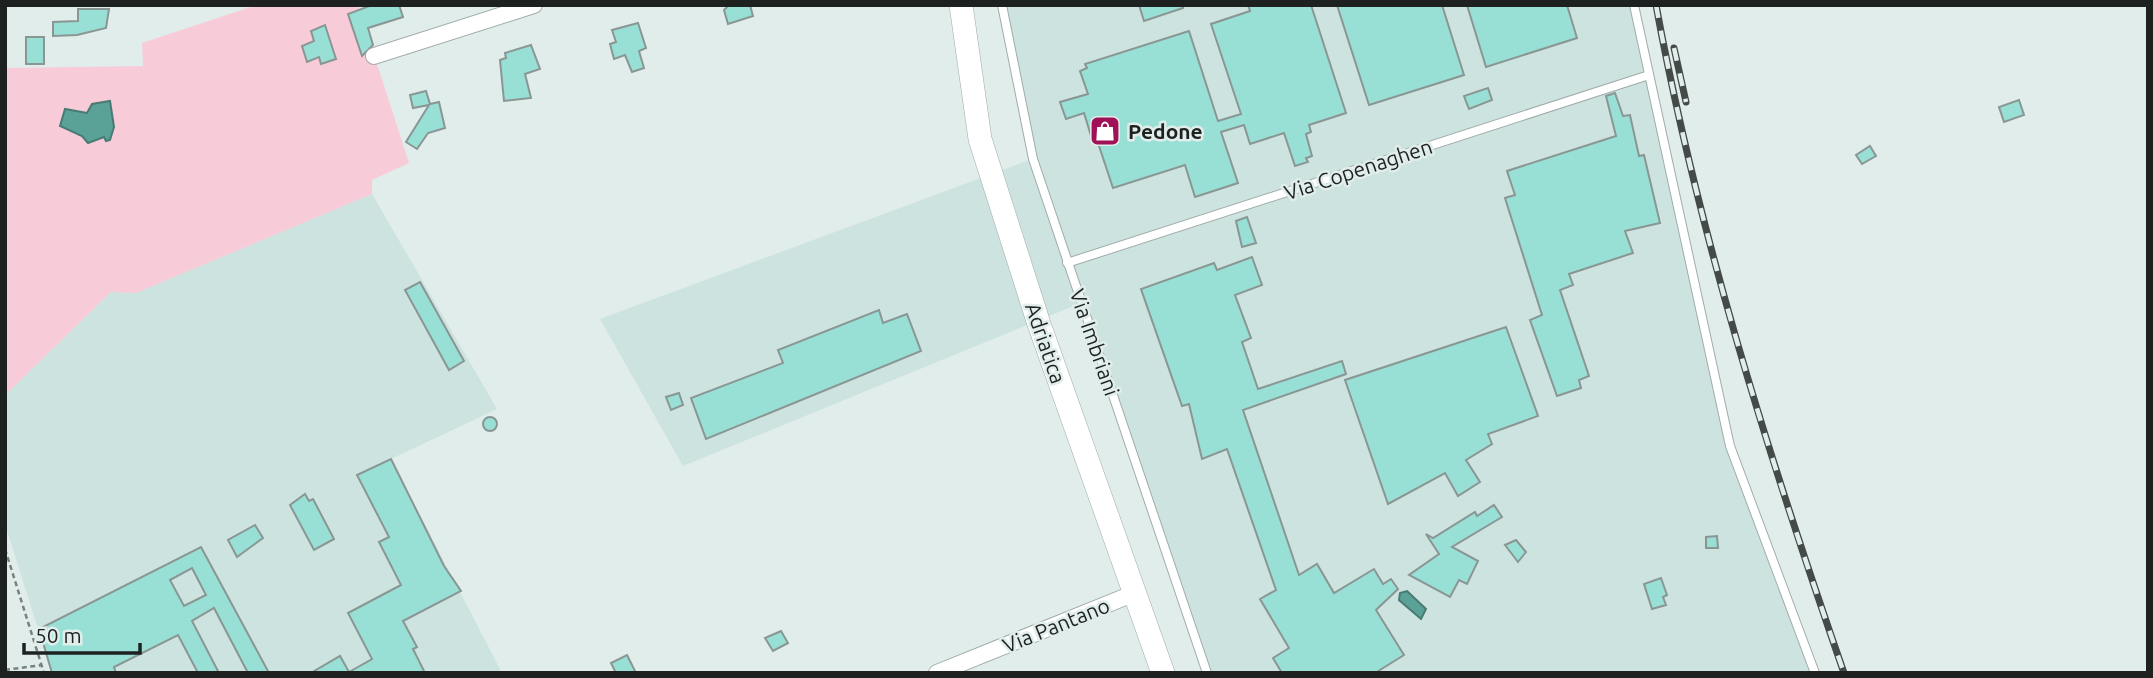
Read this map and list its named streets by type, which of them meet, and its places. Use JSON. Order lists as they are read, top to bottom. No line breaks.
{"streets":{"main road":["Adriatica"],"street":["Via Pantano"],"lane":["Via Copenaghen","Via Imbriani"]},"crossings":[["Via Copenaghen","Via Imbriani"],["Adriatica","Via Pantano"]],"places":{"shop":["Pedone"]},"scale_bar":"50 m"}
